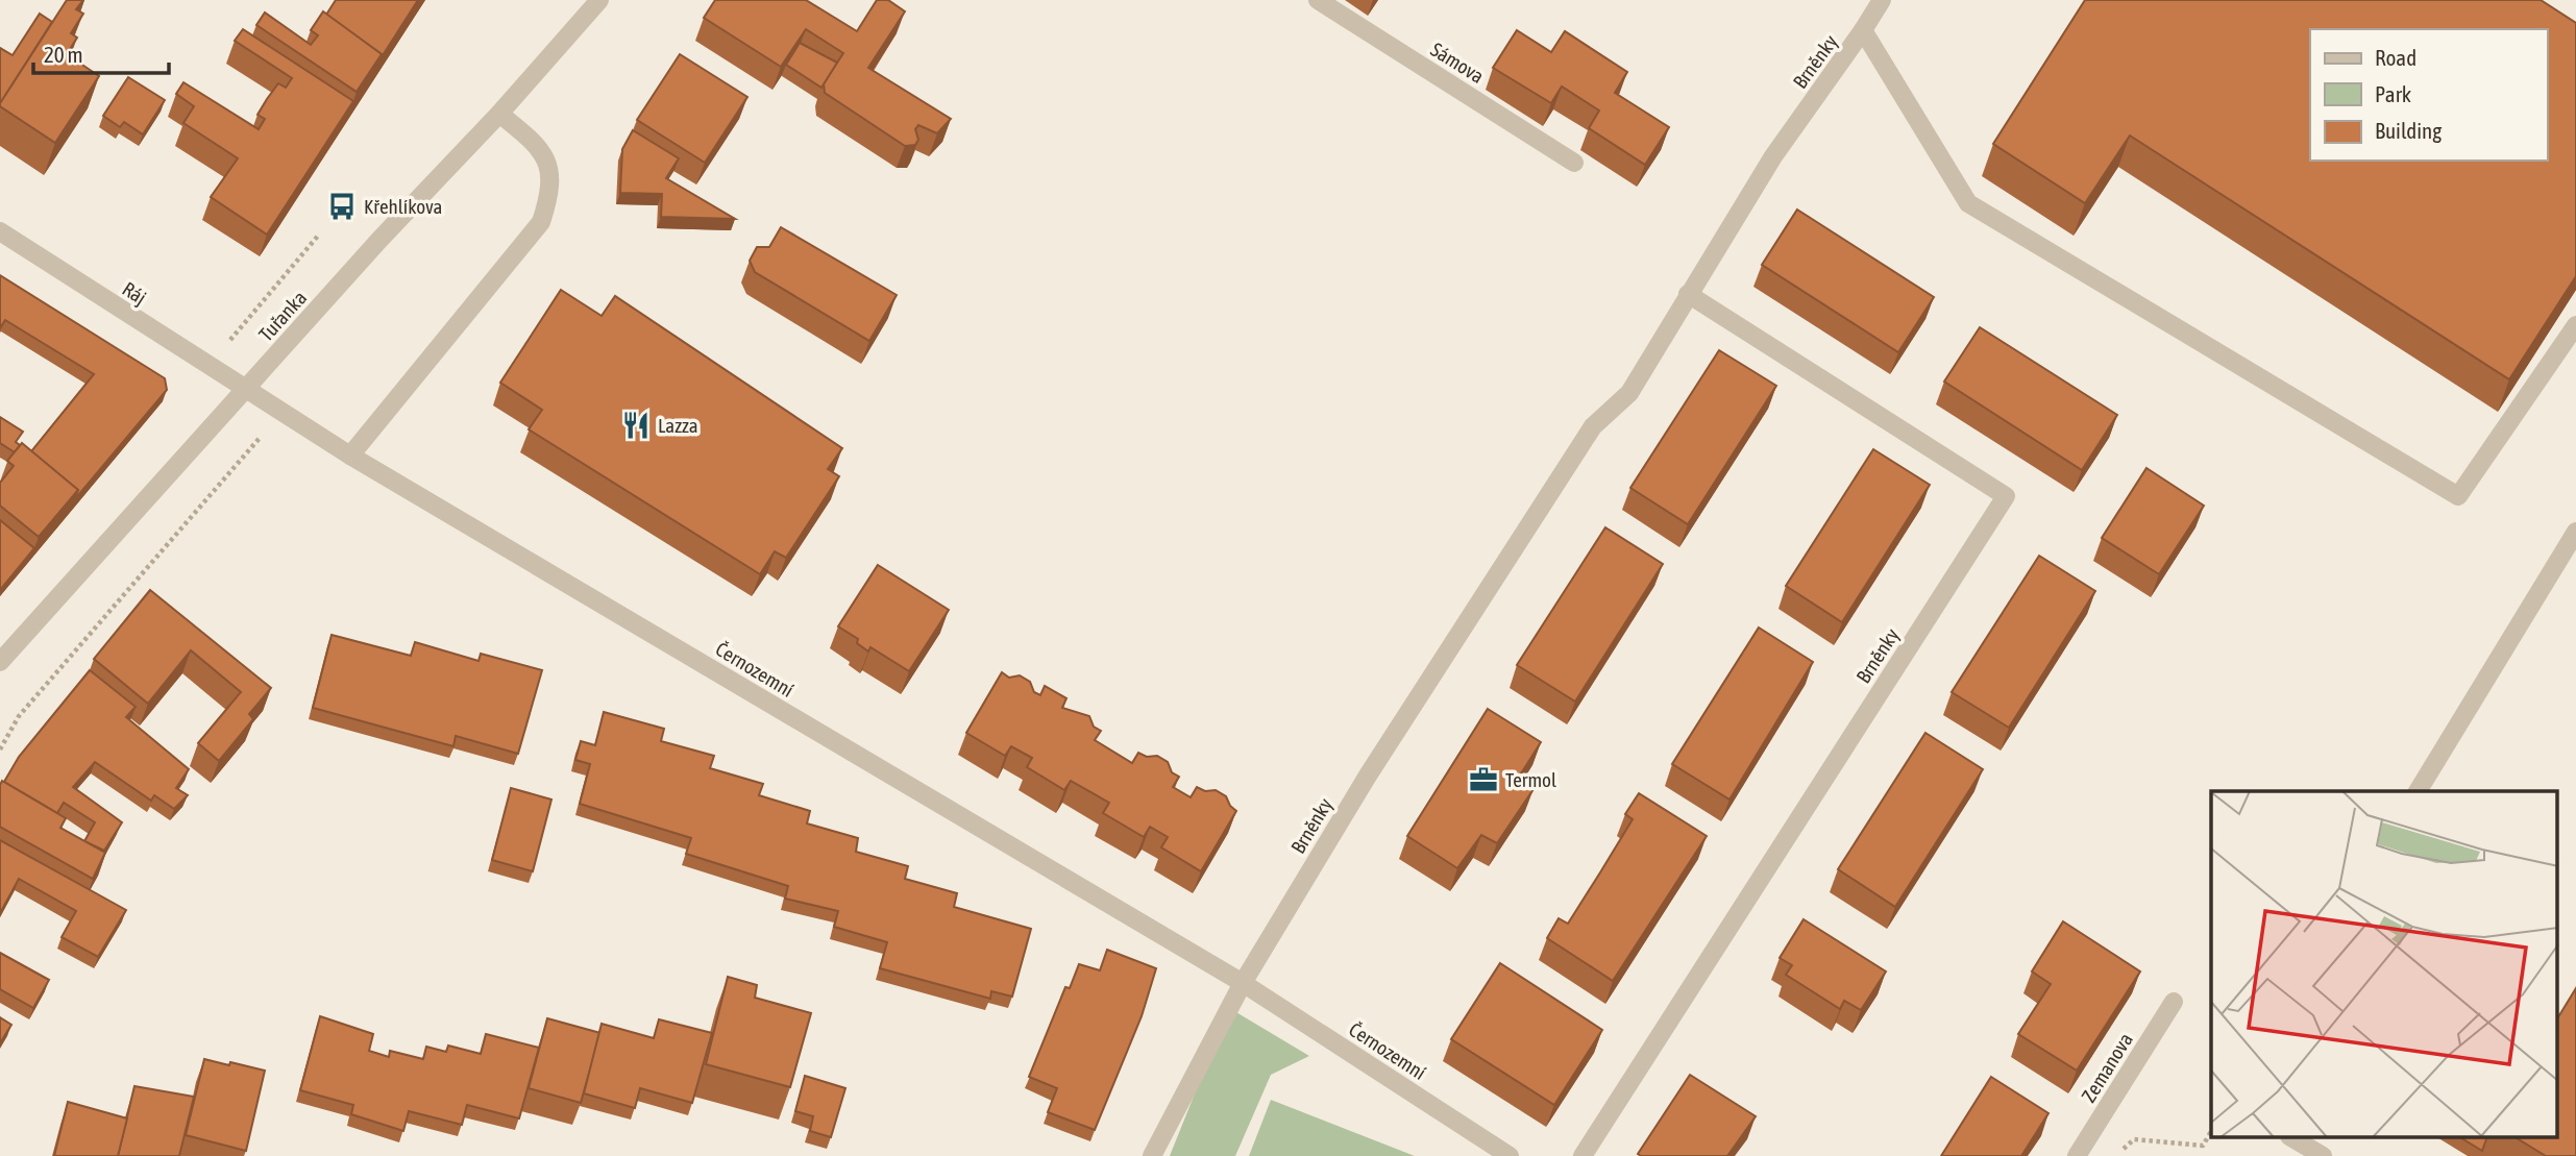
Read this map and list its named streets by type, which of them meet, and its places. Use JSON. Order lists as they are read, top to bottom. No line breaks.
{"streets":{"street":["Brněnky","Sámova","Ráj","Tuřanka","Černozemní","Zemanova"]},"crossings":[["Brněnky","Černozemní"],["Ráj","Tuřanka"],["Ráj","Černozemní"],["Tuřanka","Černozemní"]],"places":{"bus stop":["Křehlíkova"],"restaurant":["Lazza"],"office":["Termol"]},"legend":["Road","Park","Building"],"scale_bar":"20 m"}
